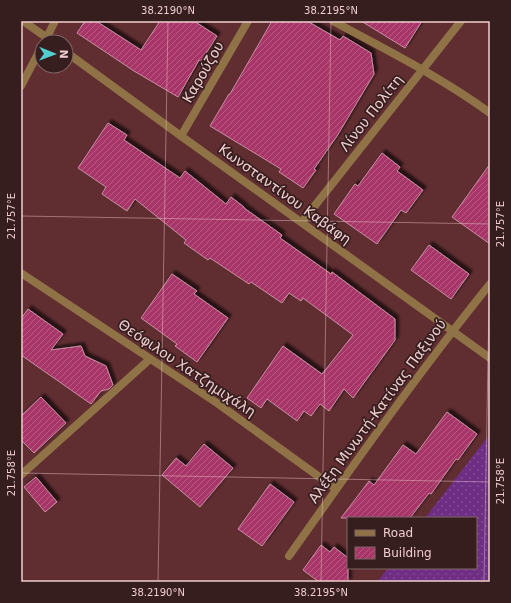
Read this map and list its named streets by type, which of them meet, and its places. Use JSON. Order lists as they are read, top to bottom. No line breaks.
{"streets":{"street":["Καρούζου","Λίνου Πολίτη","Κωνσταντίνου Καβάφη","Θεόφιλου Χατζημιχάλη","Αλέξη Μινωτή-Κατίνας Παξινού"]},"crossings":[["Καρούζου","Κωνσταντίνου Καβάφη"],["Λίνου Πολίτη","Κωνσταντίνου Καβάφη"],["Κωνσταντίνου Καβάφη","Αλέξη Μινωτή-Κατίνας Παξινού"],["Θεόφιλου Χατζημιχάλη","Αλέξη Μινωτή-Κατίνας Παξινού"]],"legend":["Road","Building"],"north":"right","coordinates":["38.2190°N","38.2195°N","21.757°E","21.758°E"]}
